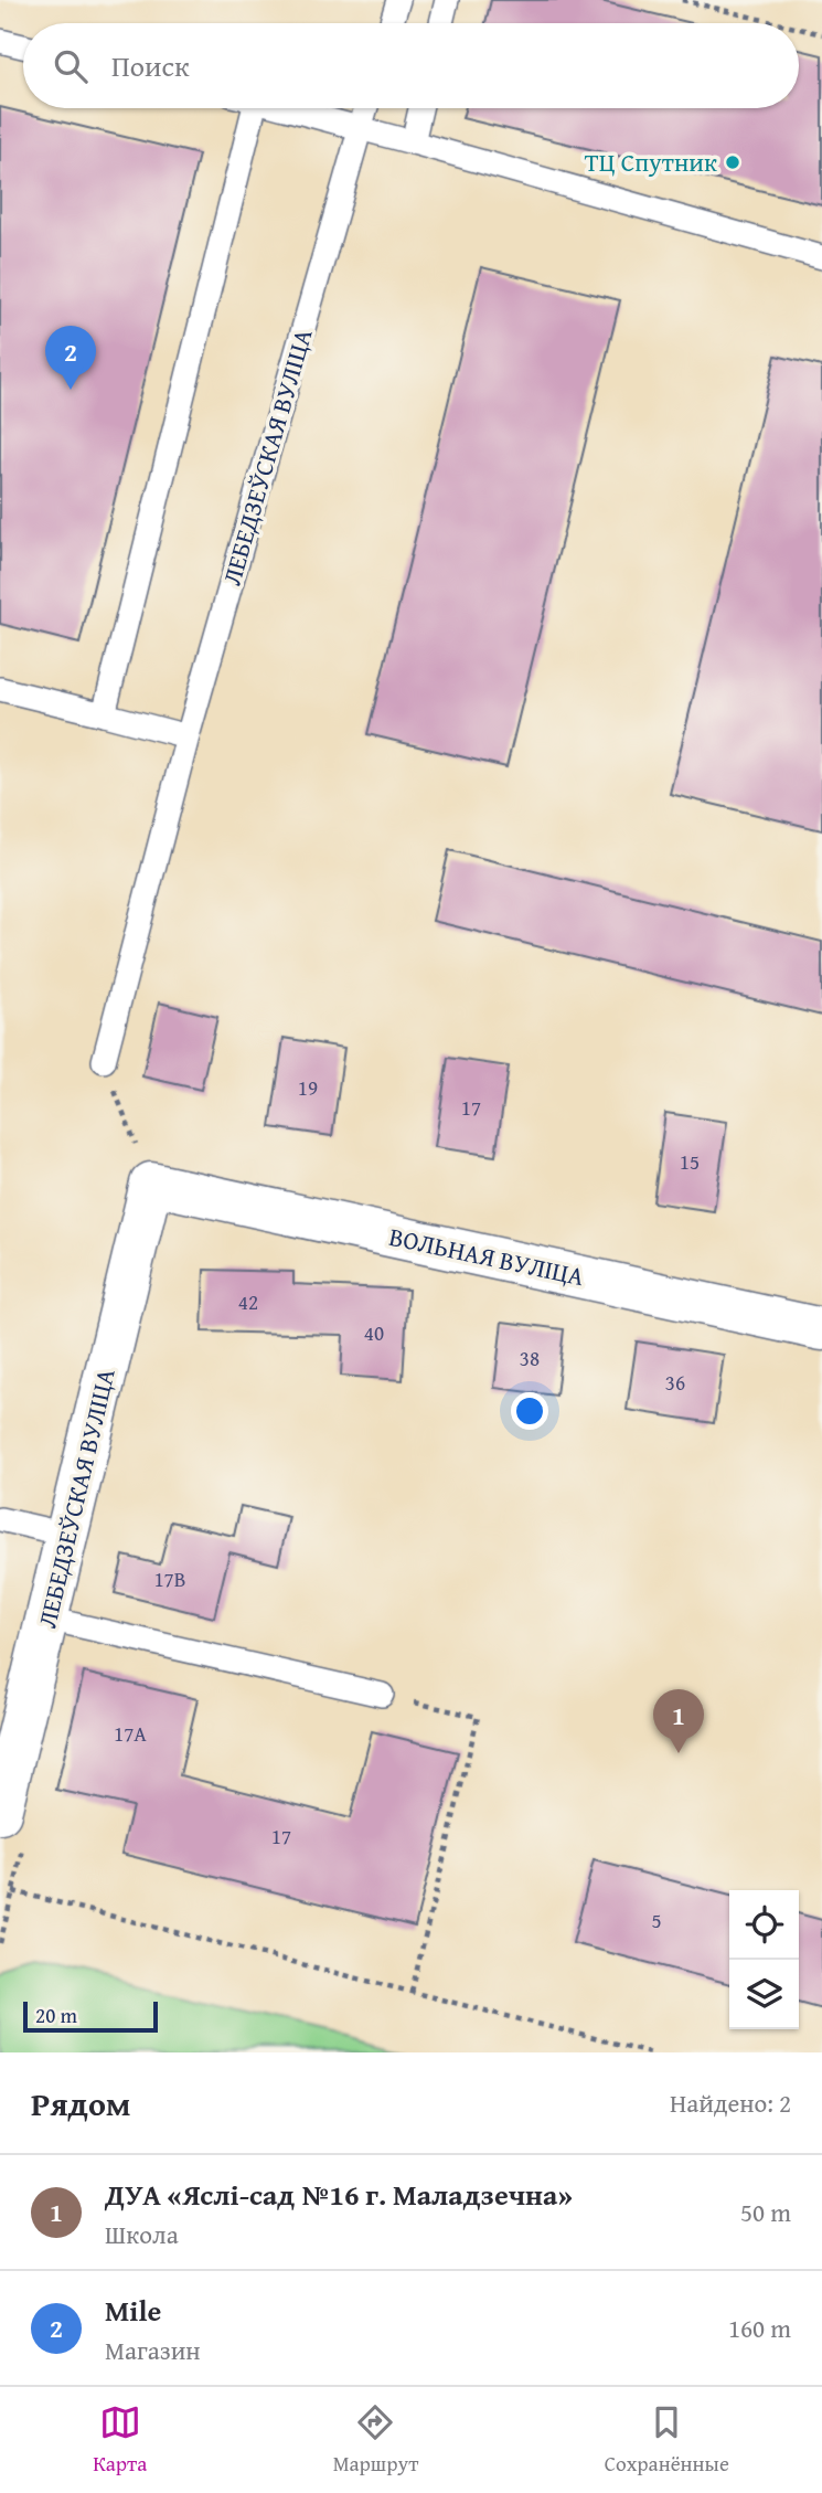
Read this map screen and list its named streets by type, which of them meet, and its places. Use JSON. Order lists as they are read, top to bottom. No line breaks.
{"streets":{"street":["ЛЕБЕДЗЕЎСКАЯ ВУЛІЦА","ВОЛЬНАЯ ВУЛІЦА"]},"crossings":[["ЛЕБЕДЗЕЎСКАЯ ВУЛІЦА","ВОЛЬНАЯ ВУЛІЦА"]],"places":["ТЦ Спутник"],"house_numbers":["19","17","15","42","40","38","36","17В","17А","17","5"],"scale_bar":"20 m","page":{"search":"Поиск","pins":["2","1"],"scale":"20 m","heading":["Рядом","Найдено: 2"],"list":[{"mark":"1","name":"ДУА «Яслі-сад №16 г. Маладзечна»","note":"Школа","value":"50 m"},{"mark":"2","name":"Mile","note":"Магазин","value":"160 m"}],"nav":["Карта","Маршрут","Сохранённые"]}}
